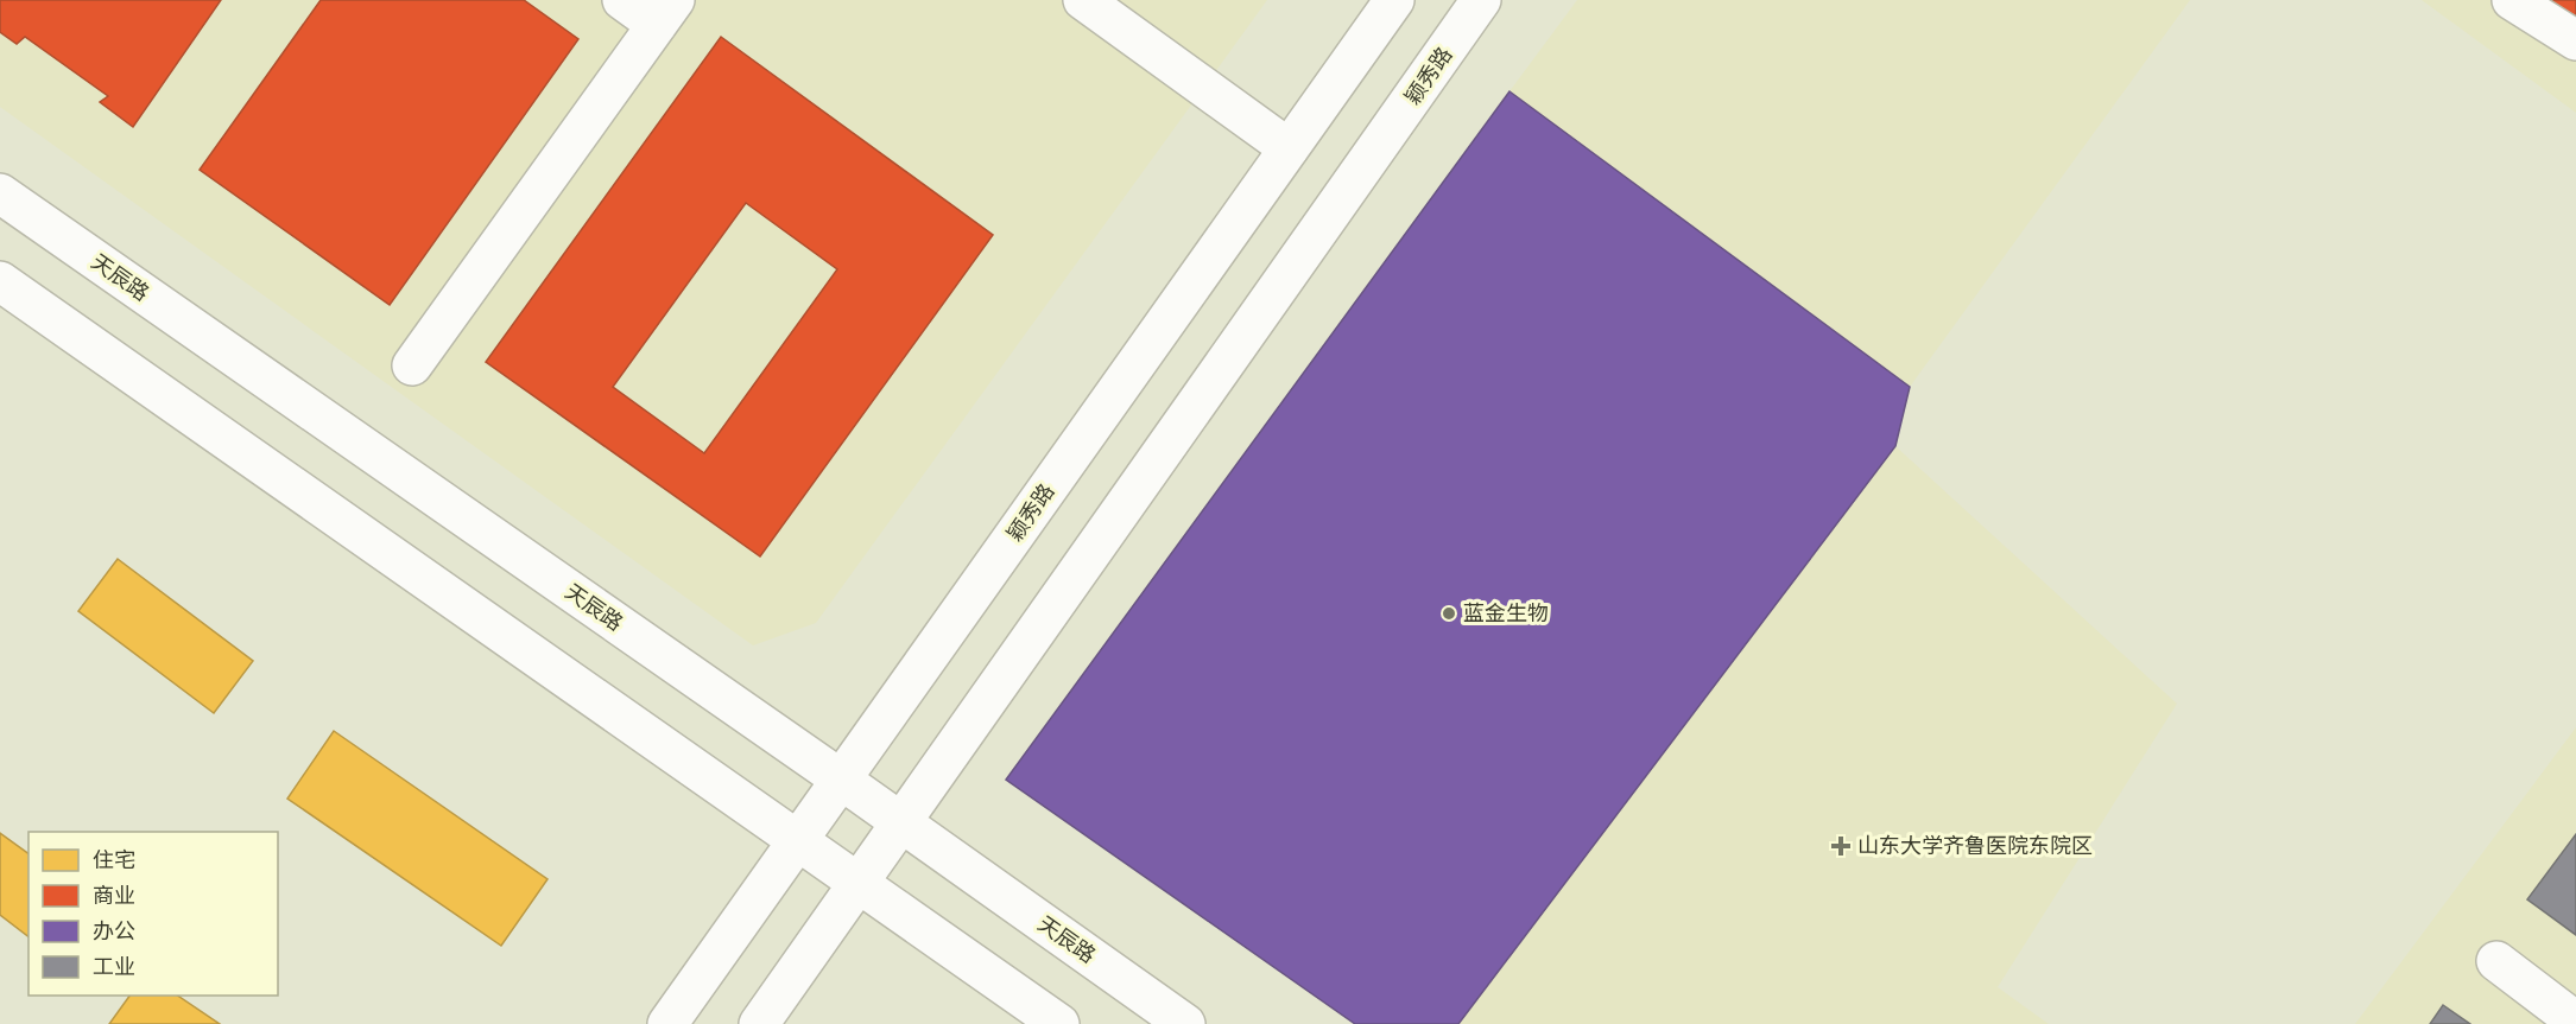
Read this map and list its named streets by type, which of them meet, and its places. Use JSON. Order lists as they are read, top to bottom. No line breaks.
{"streets":{"main road":["颖秀路","天辰路"]},"crossings":[["颖秀路","天辰路"]],"places":{"other":["蓝金生物"],"health":["山东大学齐鲁医院东院区"]},"legend":["住宅","商业","办公","工业"]}
